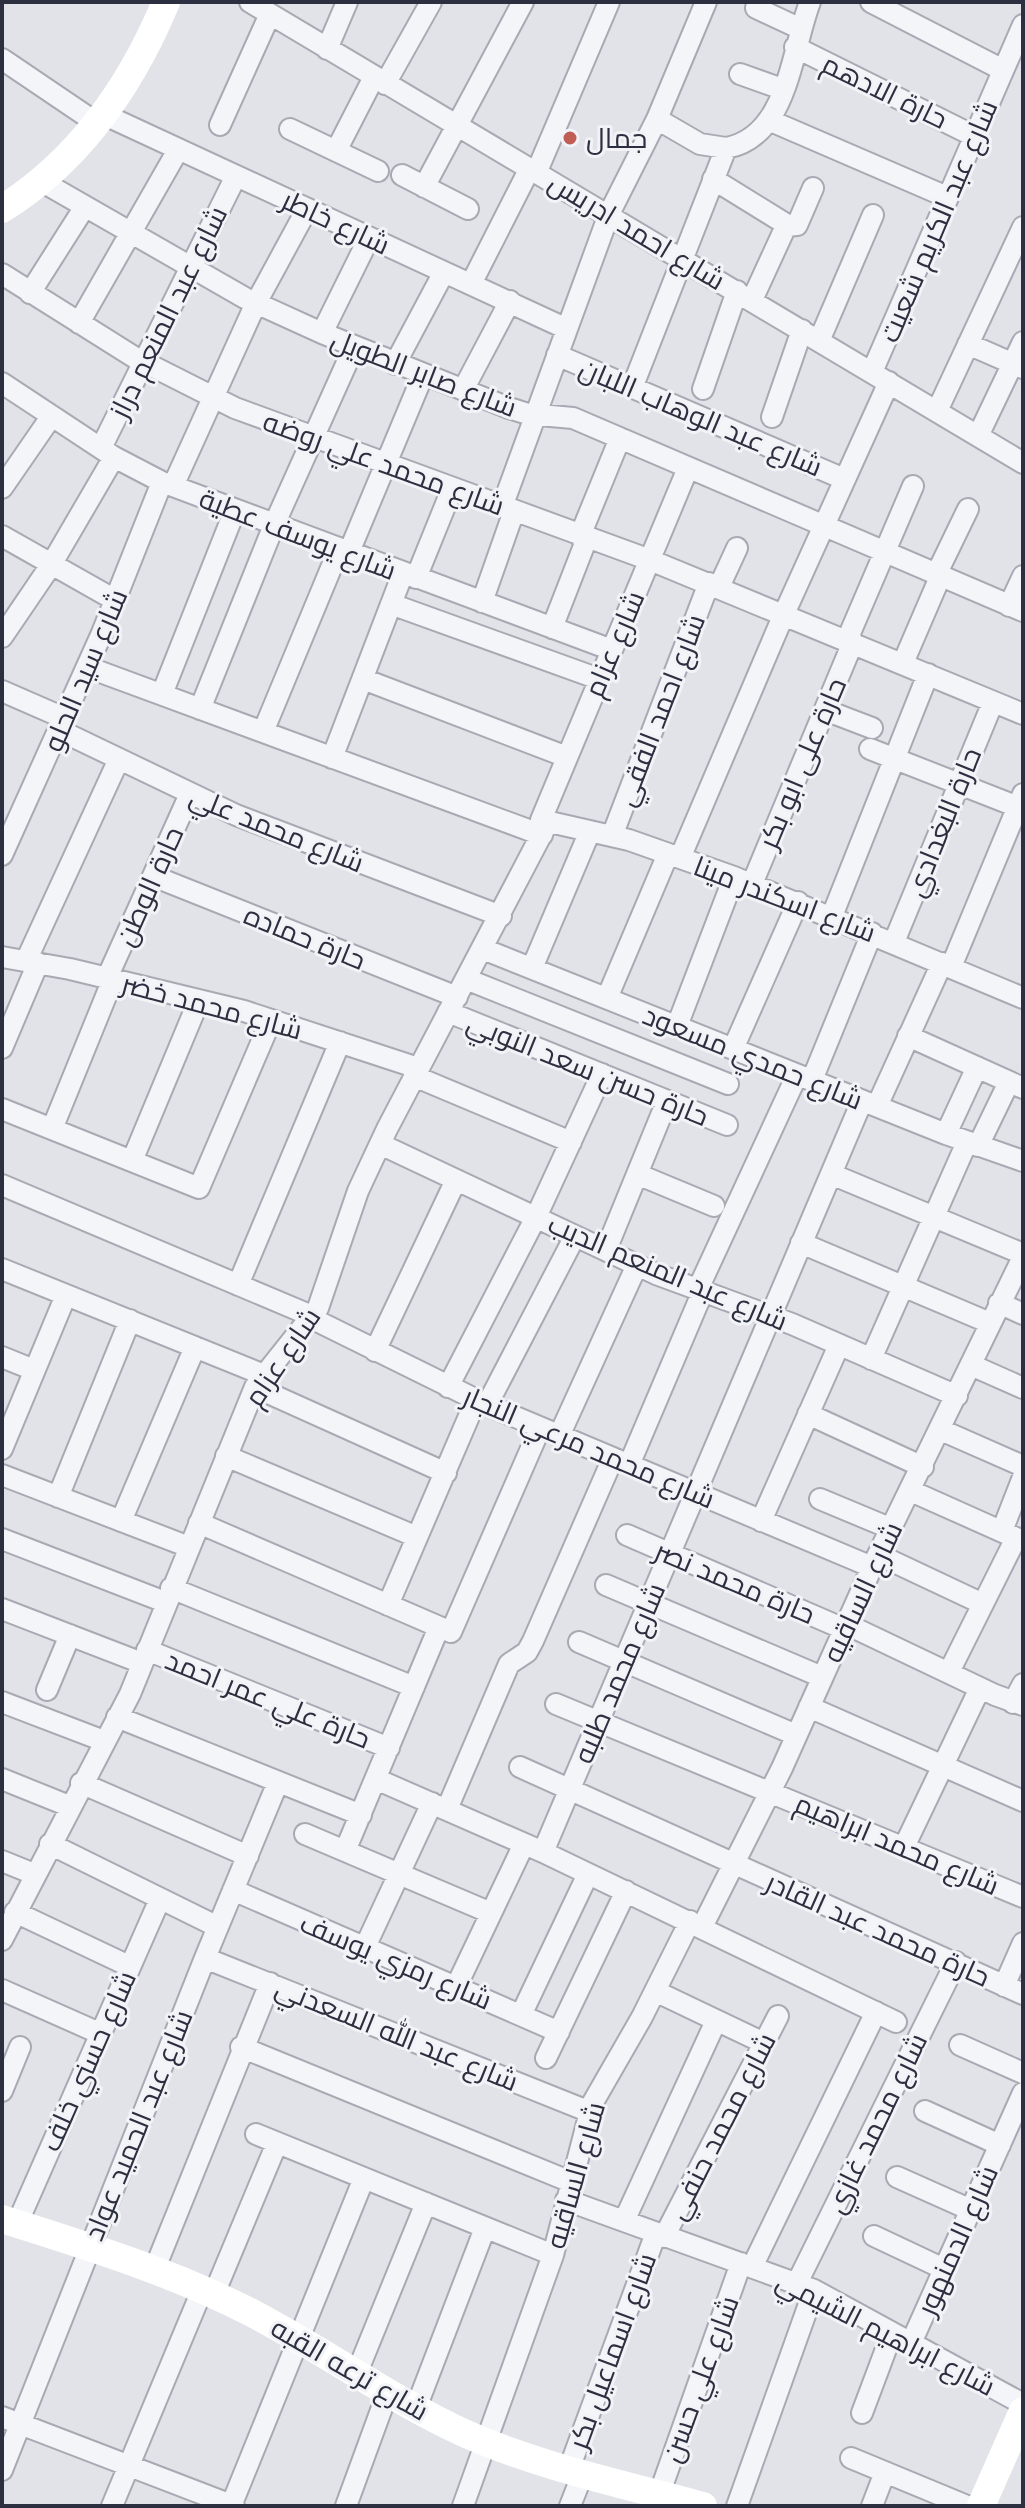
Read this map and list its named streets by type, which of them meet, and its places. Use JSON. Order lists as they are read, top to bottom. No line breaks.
{"streets":{"street":["حارة الادهم","شارع عبد الكريم شعيت","شارع خاطر","شارع احمد ادريس","شارع عبد المنعم دراز","شارع صابر الطويل","شارع عبد الوهاب اللبان","شارع محمد علي روضه","شارع يوسف عطية","شارع عزام","شارع سيد الحلو","شارع احمد الفقي","حارة على ابو بكر","حارة البغدادي","شارع محمد علي","حارة الوطن","شارع اسكندر مينا","حارة حماده","شارع محمد خضر","شارع حمدي مسعود","حارة حسن سعد النوبي","شارع عبد المنعم الديب","شارع محمد مرعي النجار","حارة محمد نصر","شارع الساقيه","شارع محمد طلبه","حارة علي عمر احمد","شارع محمد ابراهيم","حارة محمد عبد القادر","شارع رمزي يوسف","شارع عبد الله السعدني","شارع حسني خلف","شارع محمد غازي","شارع عبد الحميد عواد","شارع محمد حنفي","شارع الدمنهور","شارع ابراهيم الشيمي","شارع اسماعيل بكر","شارع ترعه القبه","شارع علي حسن"]},"crossings":[["حارة الادهم","شارع عبد الكريم شعيت"],["شارع عبد الكريم شعيت","شارع احمد ادريس"],["شارع عبد الكريم شعيت","شارع صابر الطويل"],["شارع عبد الكريم شعيت","شارع عبد الوهاب اللبان"],["شارع عبد الكريم شعيت","شارع محمد علي روضه"],["شارع عبد الكريم شعيت","شارع اسكندر مينا"],["شارع عبد الكريم شعيت","شارع حمدي مسعود"],["شارع خاطر","شارع عبد المنعم دراز"],["شارع خاطر","شارع سيد الحلو"],["شارع عبد المنعم دراز","شارع صابر الطويل"],["شارع عبد المنعم دراز","شارع محمد علي روضه"],["شارع عبد المنعم دراز","شارع يوسف عطية"],["شارع صابر الطويل","شارع عزام"],["شارع صابر الطويل","شارع سيد الحلو"],["شارع صابر الطويل","حارة على ابو بكر"],["شارع محمد علي روضه","شارع عزام"],["شارع محمد علي روضه","شارع سيد الحلو"],["شارع محمد علي روضه","شارع احمد الفقي"],["شارع محمد علي روضه","حارة على ابو بكر"],["شارع محمد علي روضه","حارة البغدادي"],["شارع يوسف عطية","شارع عزام"],["شارع يوسف عطية","شارع سيد الحلو"],["شارع عزام","شارع محمد علي"],["شارع عزام","شارع اسكندر مينا"],["شارع عزام","حارة حماده"],["شارع عزام","شارع محمد خضر"],["شارع عزام","شارع حمدي مسعود"],["شارع عزام","حارة حسن سعد النوبي"],["شارع عزام","شارع عبد المنعم الديب"],["شارع عزام","شارع محمد مرعي النجار"],["شارع عزام","حارة علي عمر احمد"],["شارع سيد الحلو","شارع محمد علي"],["شارع سيد الحلو","شارع اسكندر مينا"],["شارع احمد الفقي","شارع اسكندر مينا"],["حارة على ابو بكر","شارع اسكندر مينا"],["حارة على ابو بكر","شارع حمدي مسعود"],["حارة البغدادي","شارع اسكندر مينا"],["شارع محمد علي","حارة الوطن"],["حارة الوطن","حارة حماده"],["حارة الوطن","شارع محمد خضر"],["شارع اسكندر مينا","شارع محمد طلبه"],["حارة حماده","حارة حسن سعد النوبي"],["شارع حمدي مسعود","شارع محمد طلبه"],["شارع عبد المنعم الديب","شارع الساقيه"],["شارع عبد المنعم الديب","شارع محمد طلبه"],["شارع محمد مرعي النجار","شارع الساقيه"],["شارع محمد مرعي النجار","شارع محمد طلبه"],["حارة محمد نصر","شارع الساقيه"],["حارة محمد نصر","شارع محمد طلبه"],["شارع الساقيه","شارع محمد ابراهيم"],["شارع الساقيه","حارة محمد عبد القادر"],["شارع الساقيه","شارع عبد الله السعدني"],["شارع الساقيه","شارع ابراهيم الشيمي"],["شارع الساقيه","شارع ترعه القبه"],["شارع محمد طلبه","شارع محمد ابراهيم"],["شارع محمد طلبه","حارة محمد عبد القادر"],["شارع محمد طلبه","شارع رمزي يوسف"],["حارة محمد عبد القادر","شارع محمد غازي"],["شارع رمزي يوسف","شارع عبد الحميد عواد"],["شارع عبد الله السعدني","شارع عبد الحميد عواد"],["شارع حسني خلف","شارع ترعه القبه"],["شارع محمد غازي","شارع ابراهيم الشيمي"],["شارع عبد الحميد عواد","شارع ترعه القبه"],["شارع محمد حنفي","شارع ابراهيم الشيمي"],["شارع محمد حنفي","شارع اسماعيل بكر"],["شارع الدمنهور","شارع ابراهيم الشيمي"],["شارع ابراهيم الشيمي","شارع اسماعيل بكر"],["شارع ابراهيم الشيمي","شارع علي حسن"],["شارع اسماعيل بكر","شارع ترعه القبه"],["شارع ترعه القبه","شارع علي حسن"]],"places":["جمال"]}
